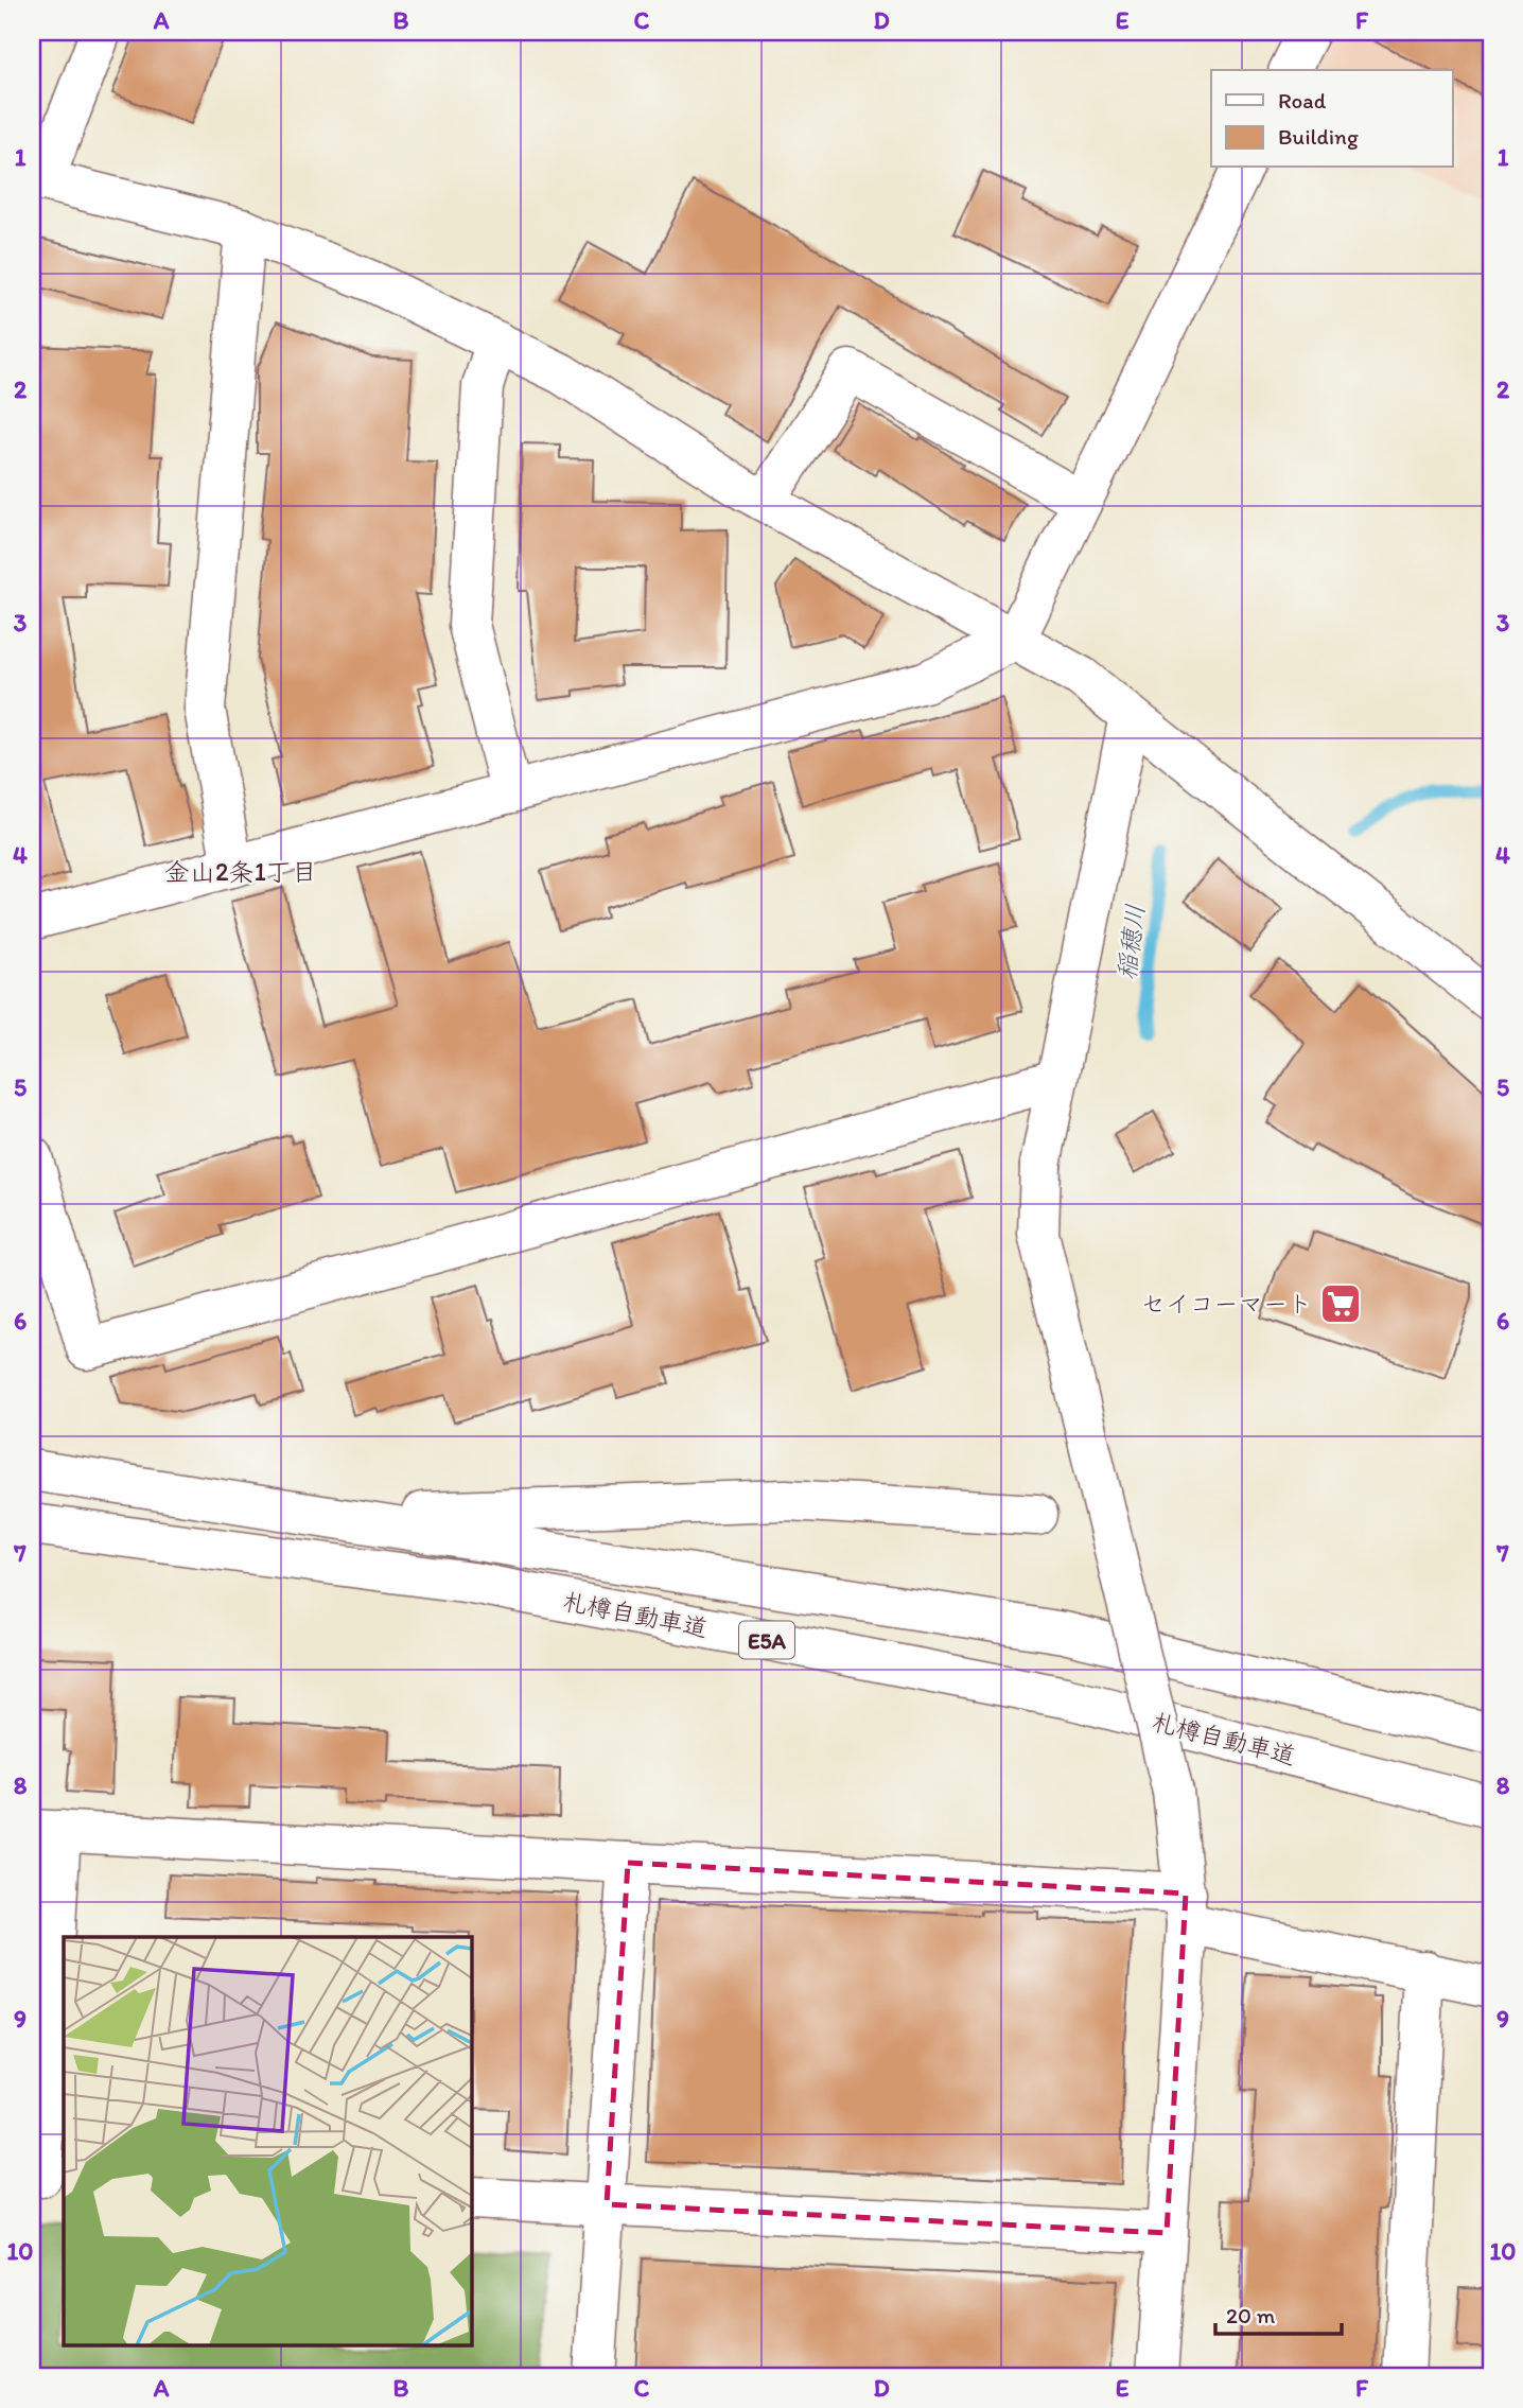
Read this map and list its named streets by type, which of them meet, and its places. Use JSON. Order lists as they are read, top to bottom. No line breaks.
{"streets":{"main road":["札樽自動車道","E5A"]},"districts":["金山2条1丁目"],"water":["稲穂川"],"places":{"supermarket":["セイコーマート"]},"legend":["Road","Building"],"scale_bar":"20 m","grid":{"columns":["A","B","C","D","E","F"],"rows":["1","2","3","4","5","6","7","8","9","10"]}}
